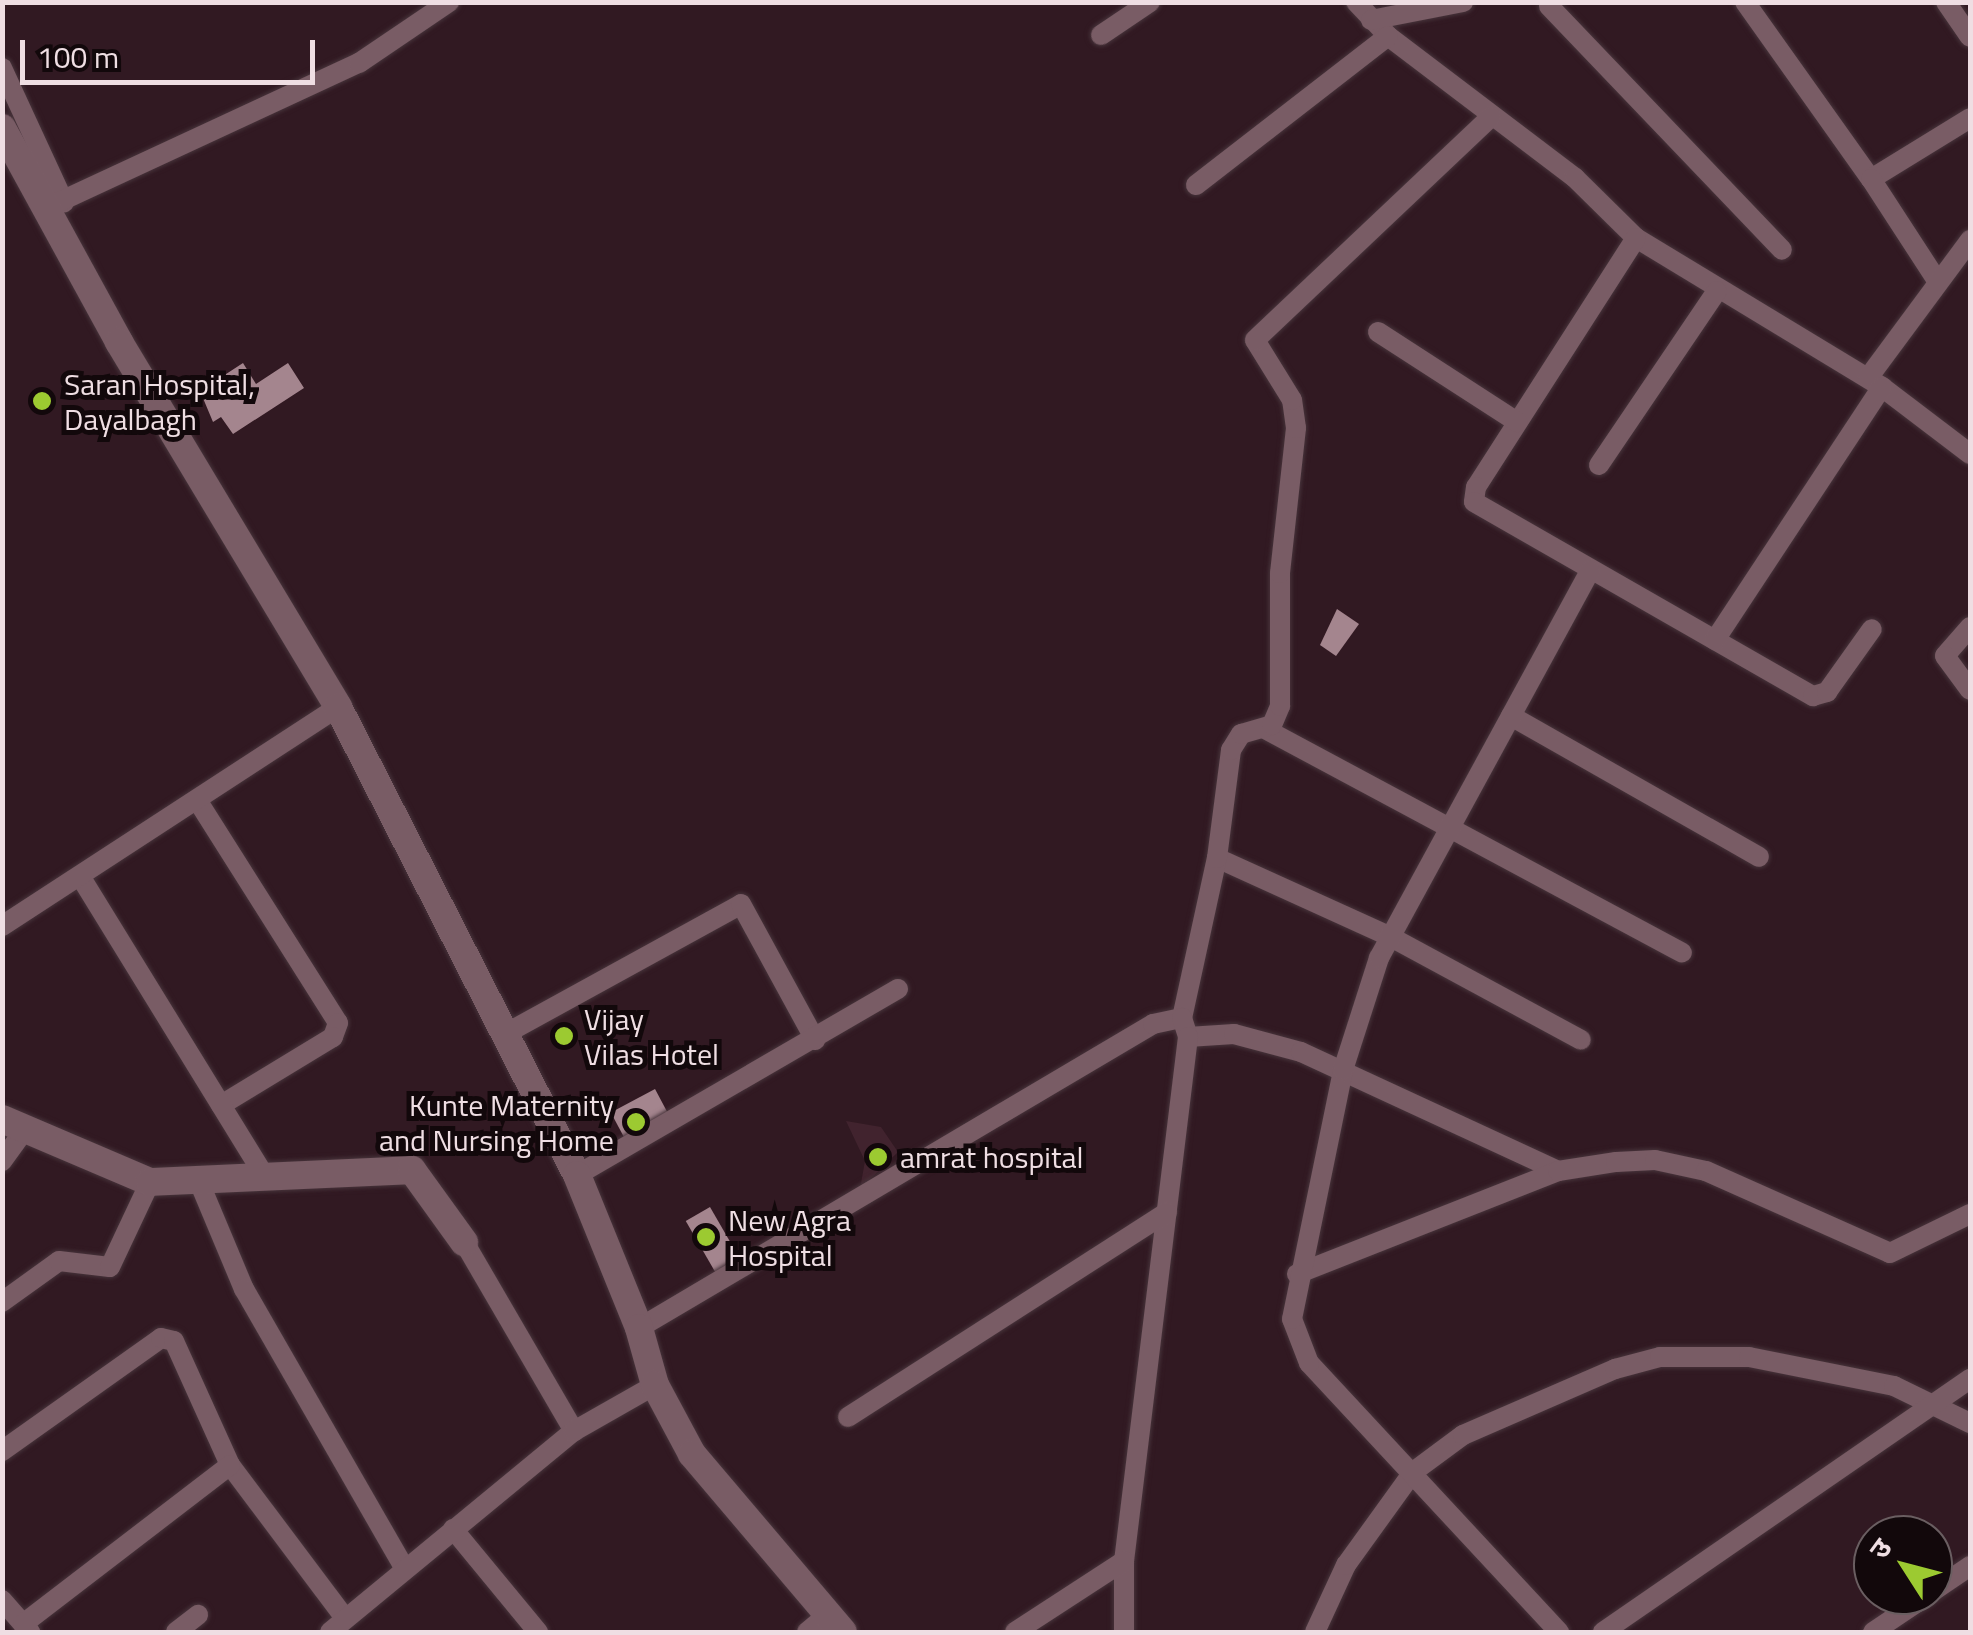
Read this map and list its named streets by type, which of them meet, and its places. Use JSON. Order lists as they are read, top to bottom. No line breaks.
{"places":["Saran Hospital, Dayalbagh","Vijay Vilas Hotel","Kunte Maternity and Nursing Home","amrat hospital","New Agra Hospital"],"scale_bar":"100 m","north":"top left"}
